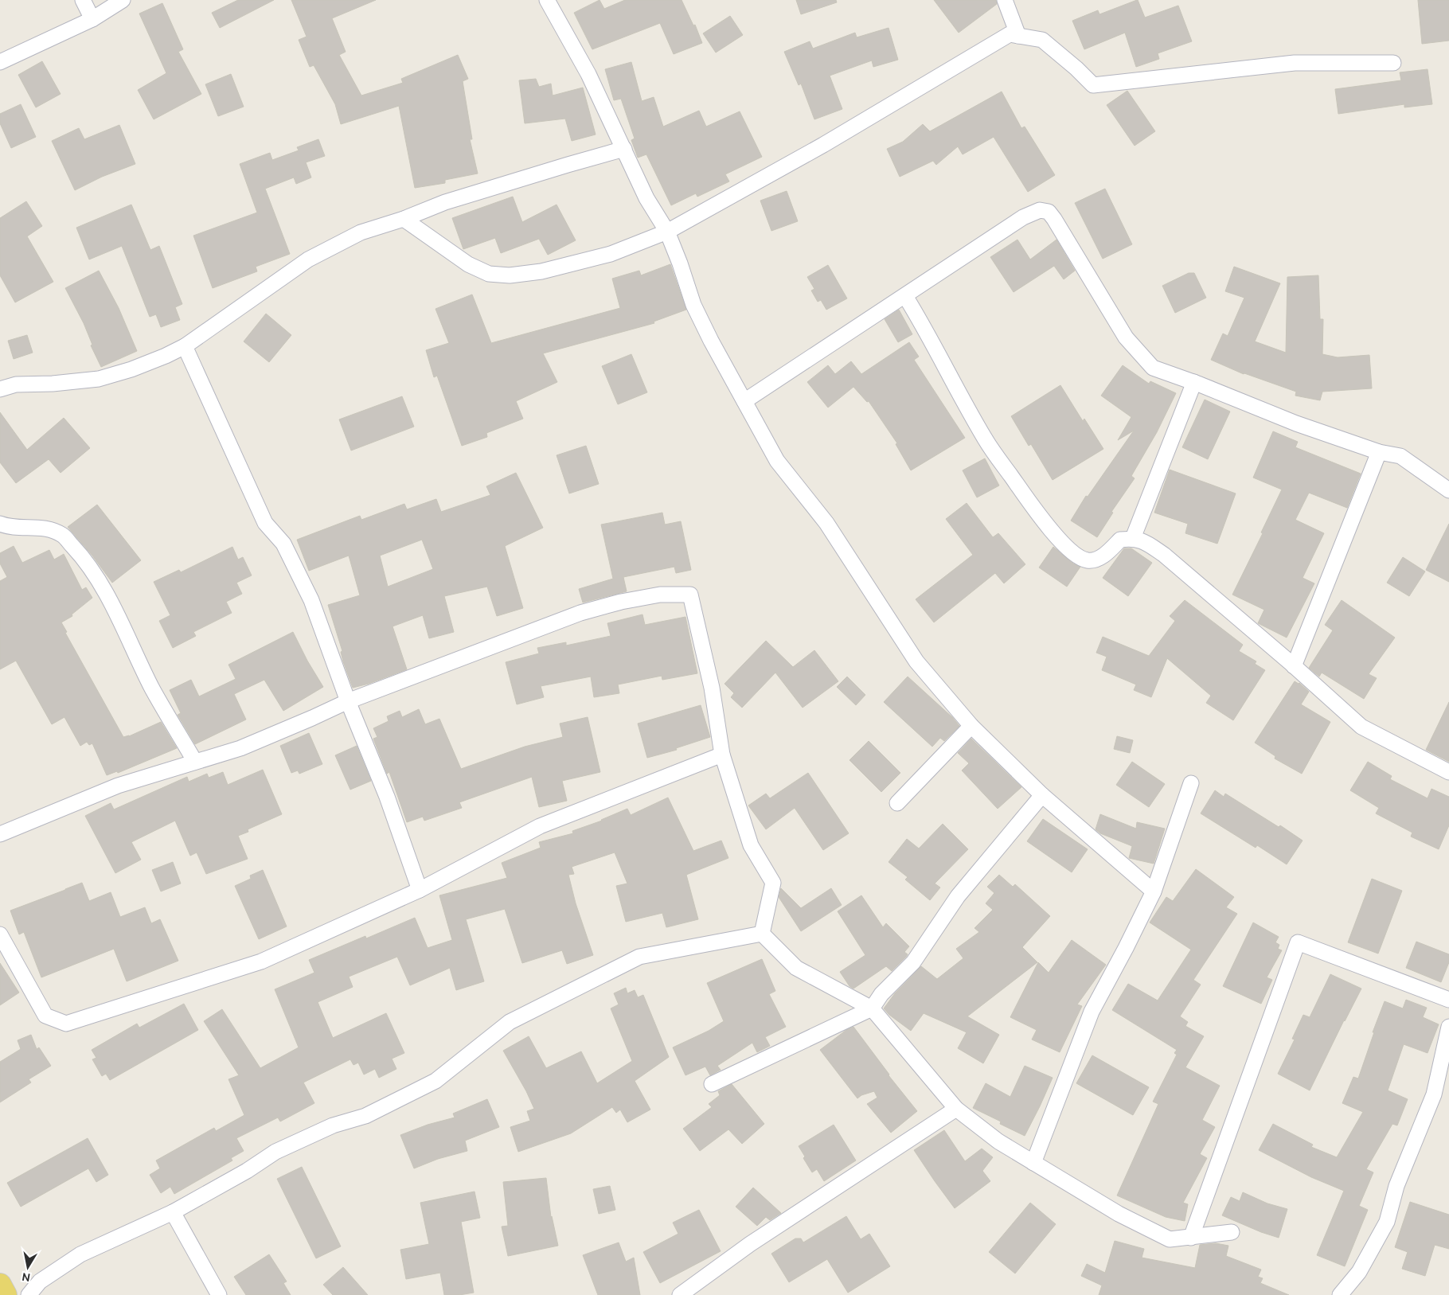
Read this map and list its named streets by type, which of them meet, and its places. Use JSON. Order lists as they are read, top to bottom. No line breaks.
{"north":"bottom"}
